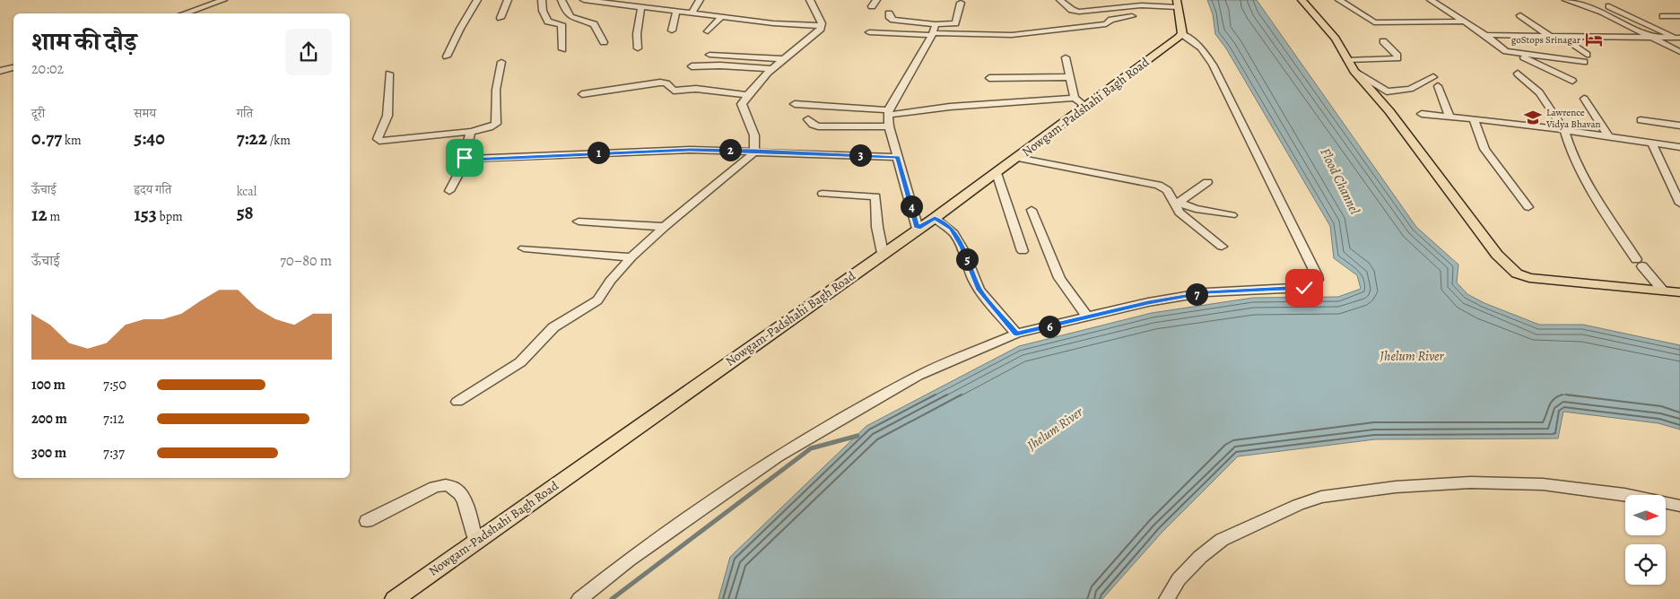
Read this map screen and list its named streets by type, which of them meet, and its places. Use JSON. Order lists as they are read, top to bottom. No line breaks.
{"streets":{"main road":["Nowgam-Padshahi Bagh Road"]},"water":["Flood Channel","Jhelum River"],"places":{"hotel":["goStops Srinagar"],"school or university":["Lawrence Vidya Bhavan"]},"north":"right","page":{"heading":["शाम की दौड़","20:02"],"stats":[["दूरी","0.77 km"],["समय","5:40"],["गति","7:22 /km"],["ऊँचाई","12 m"],["हृदय गति","153 bpm"],["kcal","58"]],"pins":["2","1","3","4","5","7","6"],"chart":["ऊँचाई","70–80 m"],"list":[{"name":"100 m","note":"7:50"},{"name":"200 m","note":"7:12"},{"name":"300 m","note":"7:37"}]}}
